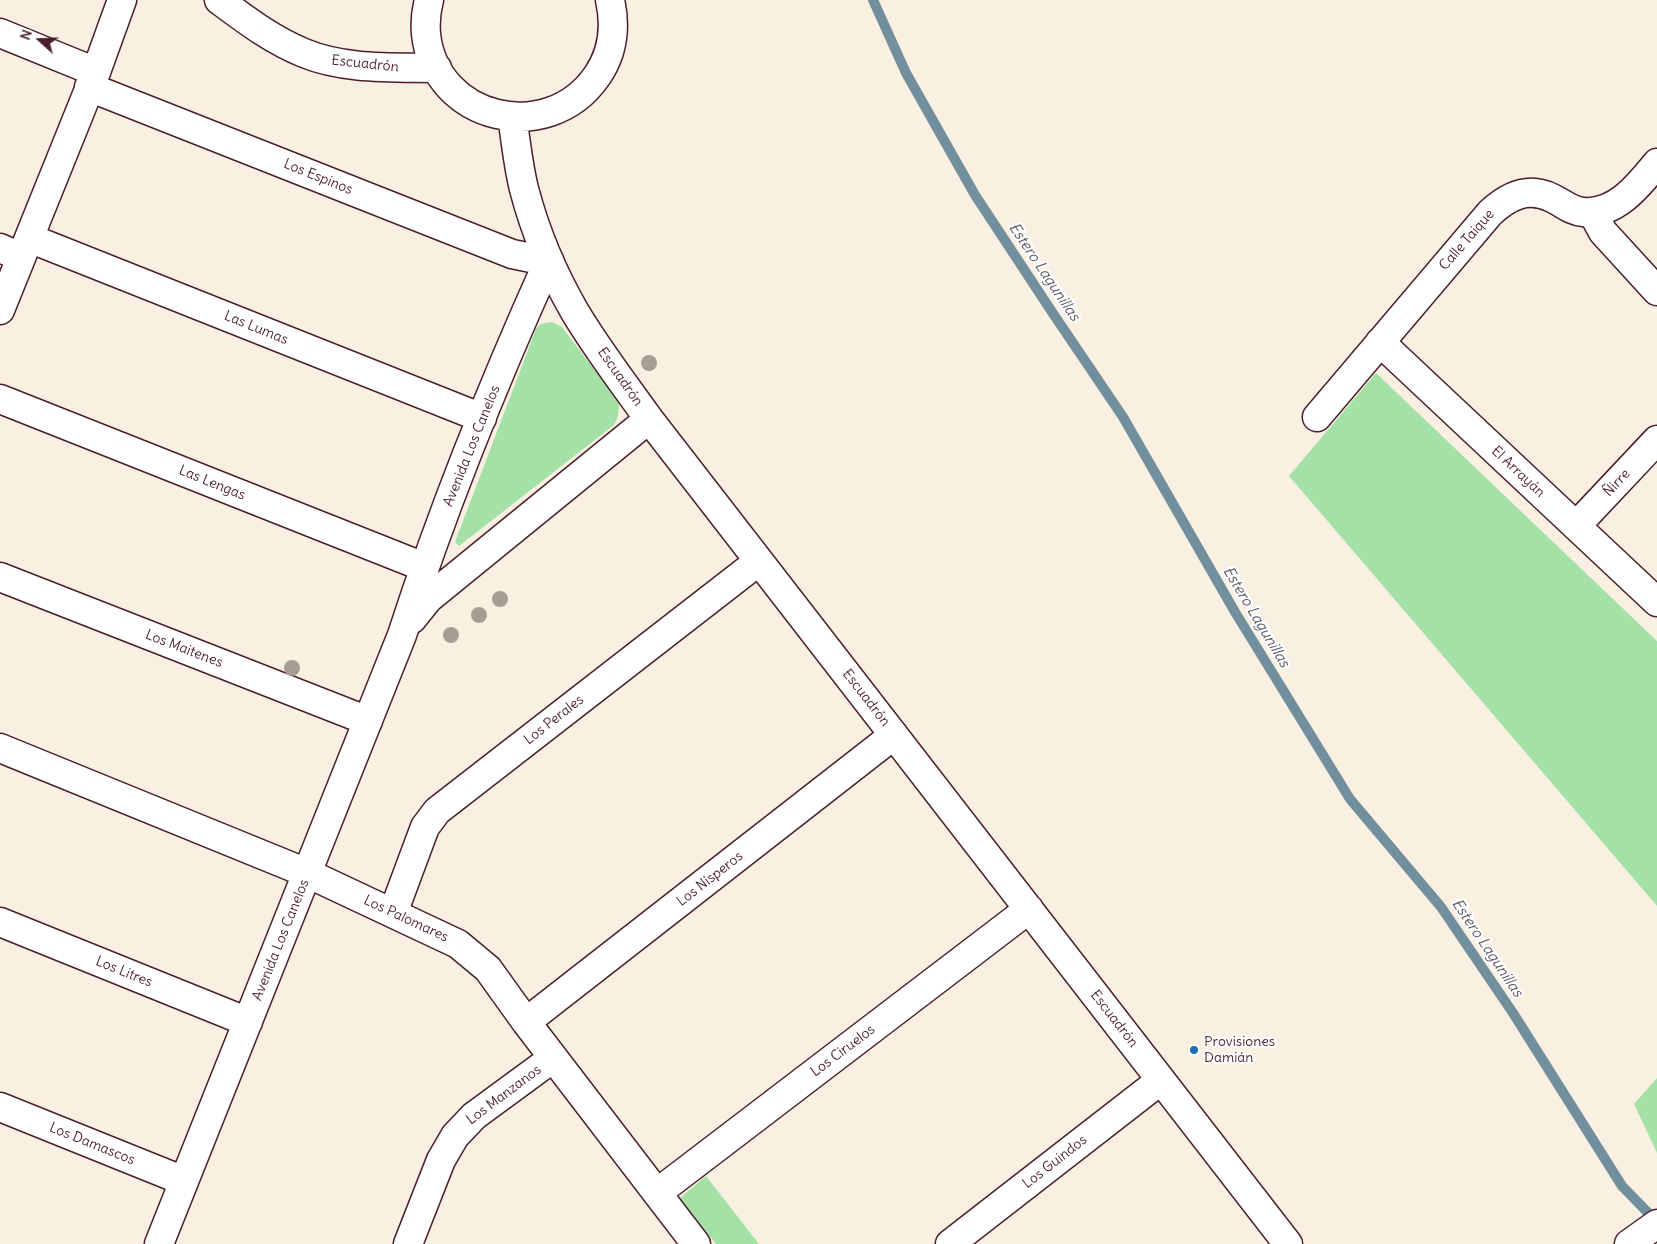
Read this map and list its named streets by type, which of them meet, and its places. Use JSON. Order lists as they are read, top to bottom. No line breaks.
{"streets":{"street":["Escuadrón","Los Espinos","Calle Taique","Las Lumas","Avenida Los Canelos","El Arrayán","Las Lengas","Ñirre","Los Maitenes","Los Perales","Los Nísperos","Los Palomares","Los Litres","Los Ciruelos","Los Manzanos","Los Damascos","Los Guindos"]},"crossings":[["Escuadrón","Los Espinos"],["Escuadrón","Avenida Los Canelos"],["Escuadrón","Los Perales"],["Escuadrón","Los Nísperos"],["Escuadrón","Los Ciruelos"],["Escuadrón","Los Guindos"],["Los Espinos","Avenida Los Canelos"],["Calle Taique","El Arrayán"],["Las Lumas","Avenida Los Canelos"],["Avenida Los Canelos","Las Lengas"],["Avenida Los Canelos","Los Maitenes"],["Avenida Los Canelos","Los Palomares"],["Avenida Los Canelos","Los Litres"],["Avenida Los Canelos","Los Damascos"],["El Arrayán","Ñirre"],["Los Perales","Los Palomares"],["Los Nísperos","Los Palomares"],["Los Palomares","Los Ciruelos"],["Los Palomares","Los Manzanos"]],"water":["Estero Lagunillas"],"places":["Provisiones Damián"],"north":"left"}
